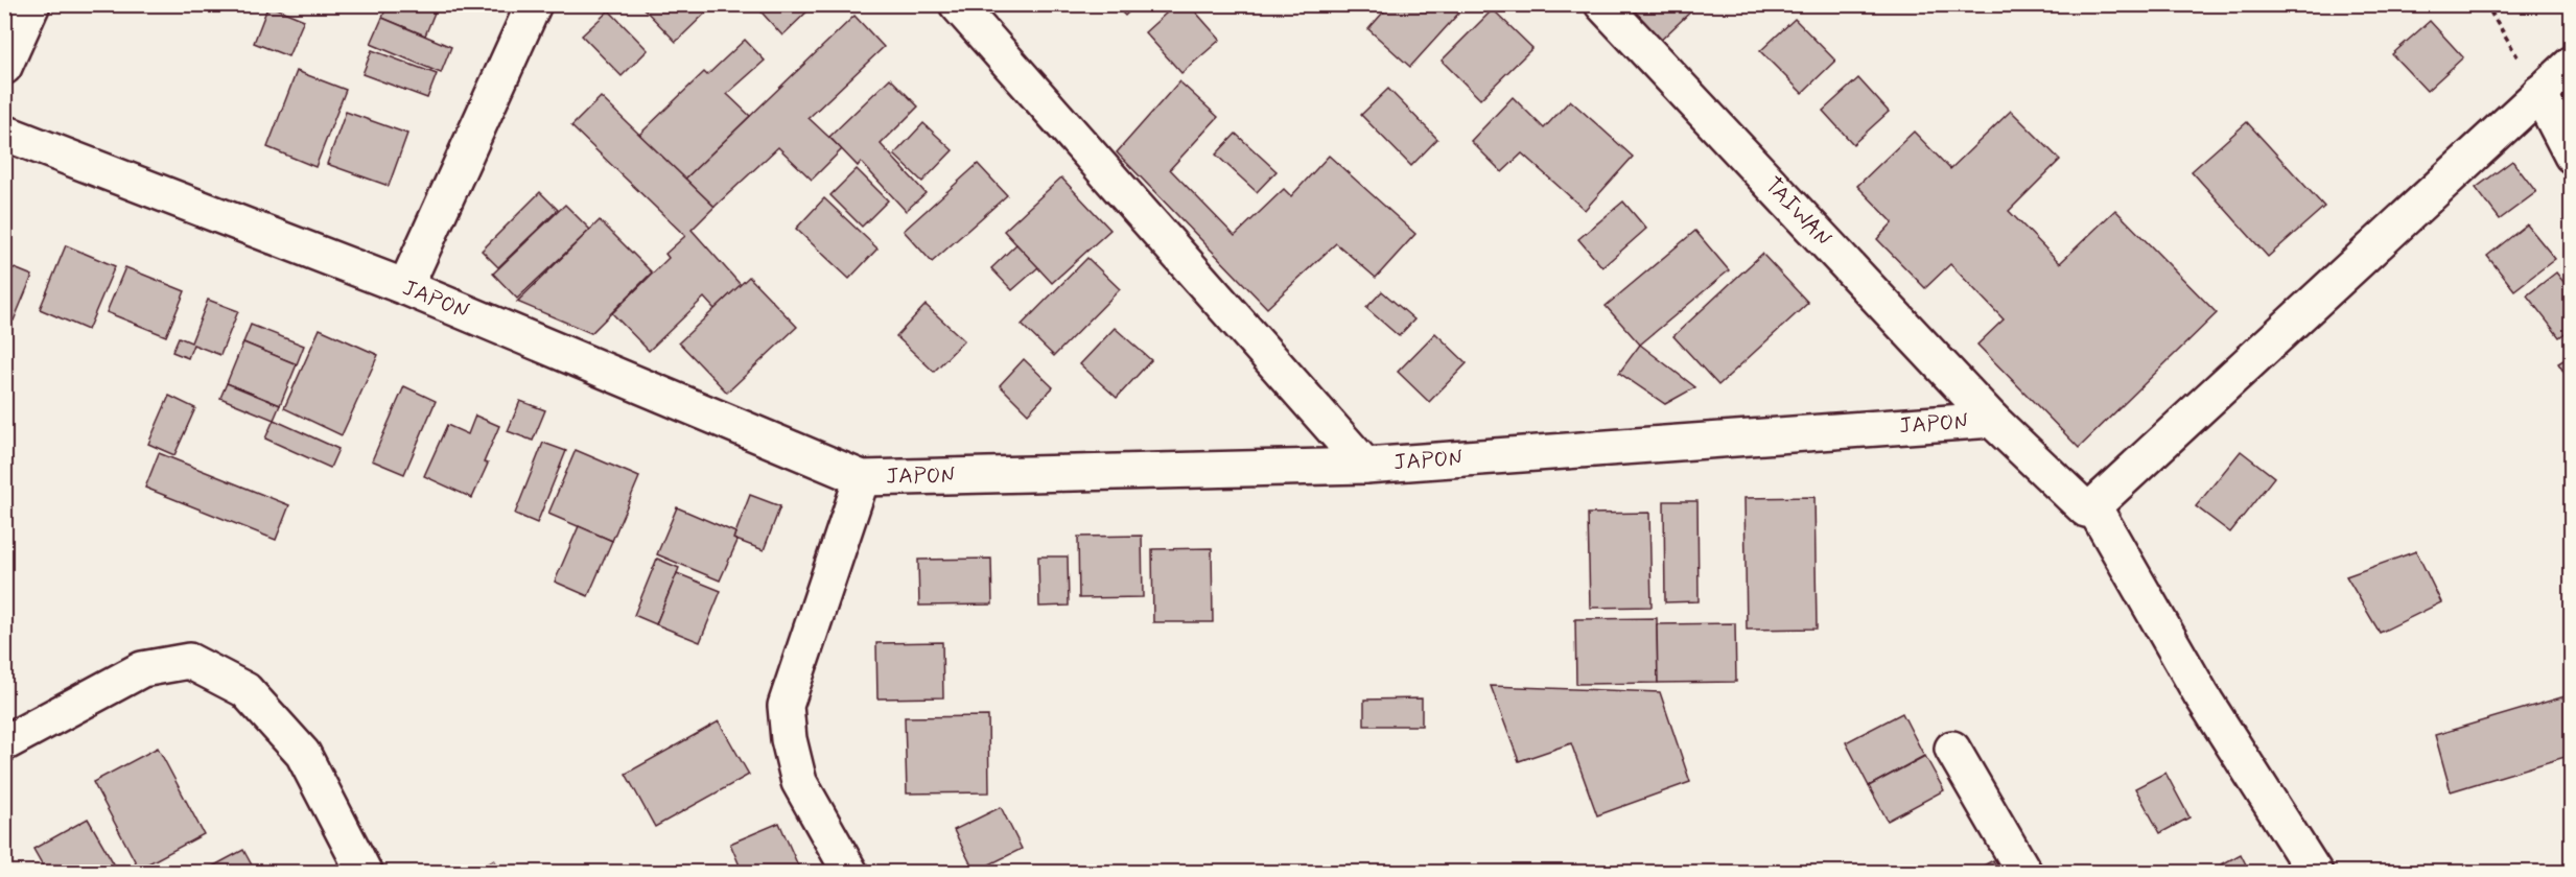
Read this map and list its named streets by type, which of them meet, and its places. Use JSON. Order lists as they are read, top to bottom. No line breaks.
{"streets":{"street":["TAIWAN","JAPON"]},"crossings":[["TAIWAN","JAPON"]]}
